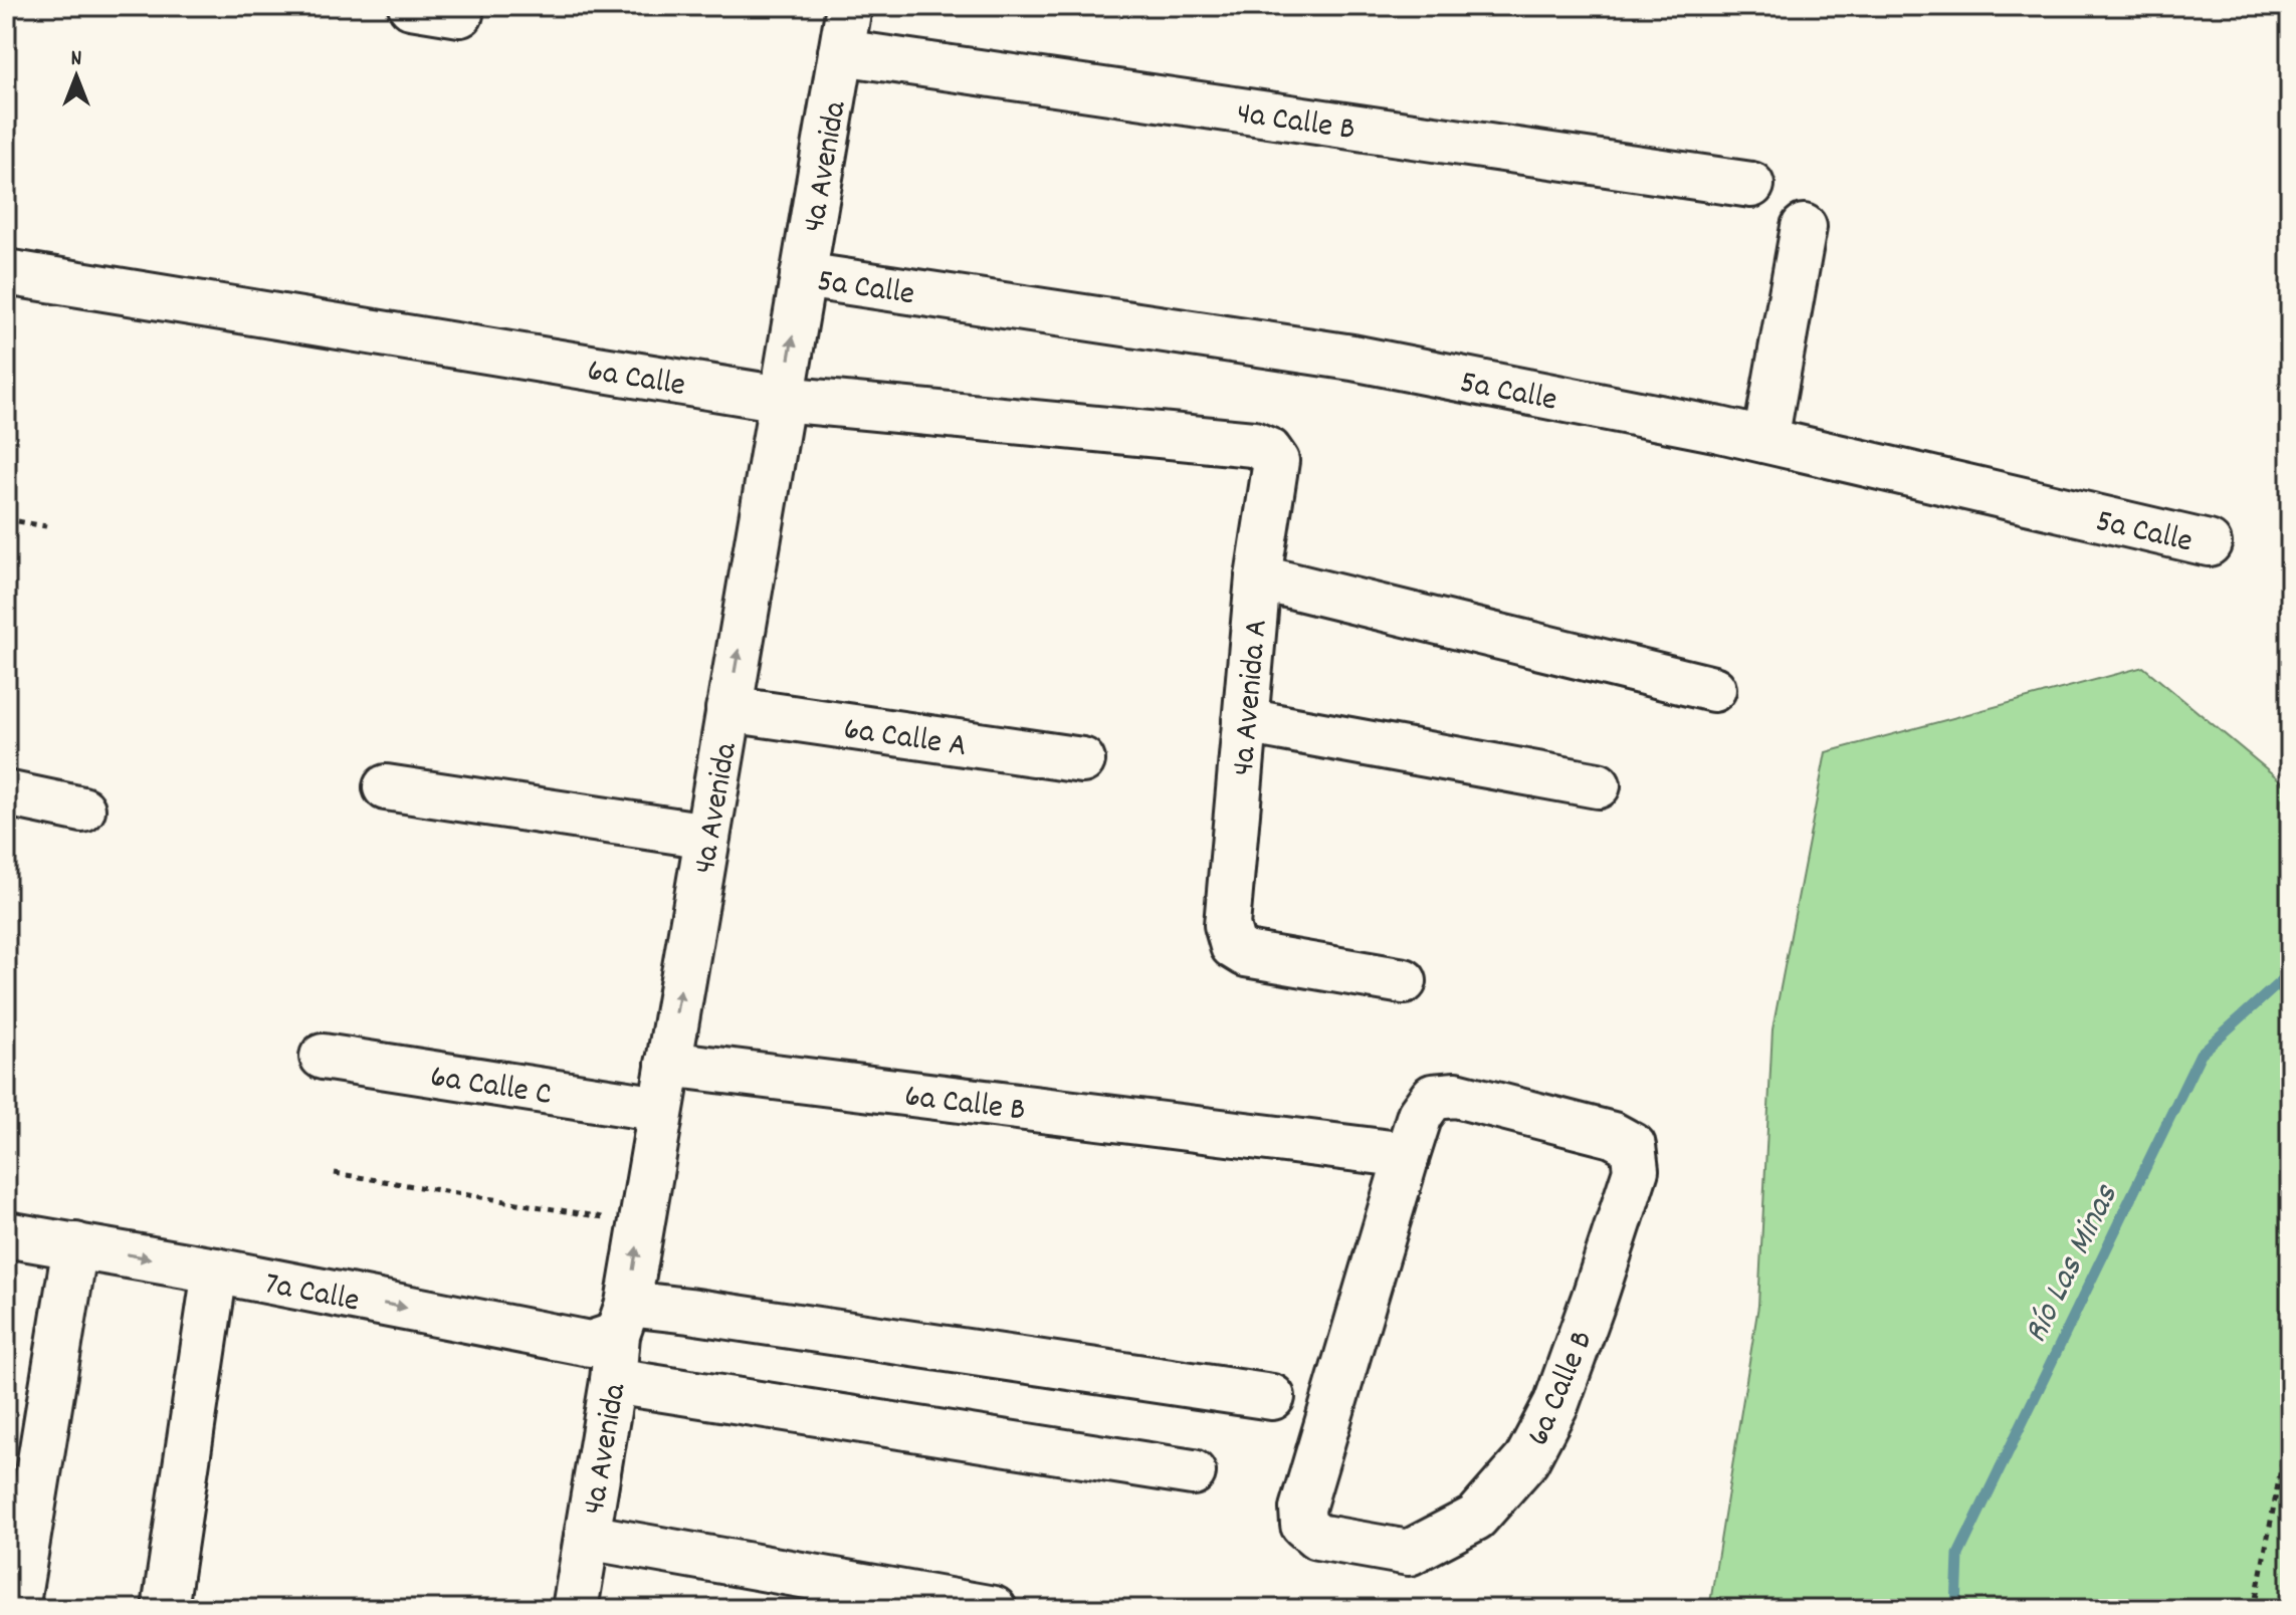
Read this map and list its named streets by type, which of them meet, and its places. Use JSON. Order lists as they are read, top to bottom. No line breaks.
{"streets":{"street":["4a Calle B","4a Avenida","5a Calle","6a Calle","4a Avenida A","6a Calle A","6a Calle C","6a Calle B","7a Calle"]},"crossings":[["4a Calle B","4a Avenida"],["4a Avenida","5a Calle"],["4a Avenida","6a Calle"],["4a Avenida","6a Calle A"],["4a Avenida","6a Calle C"],["4a Avenida","6a Calle B"],["4a Avenida","7a Calle"],["6a Calle","4a Avenida A"]],"one_way":["4a Avenida"],"water":["Río Las Minas"],"north":"top"}
